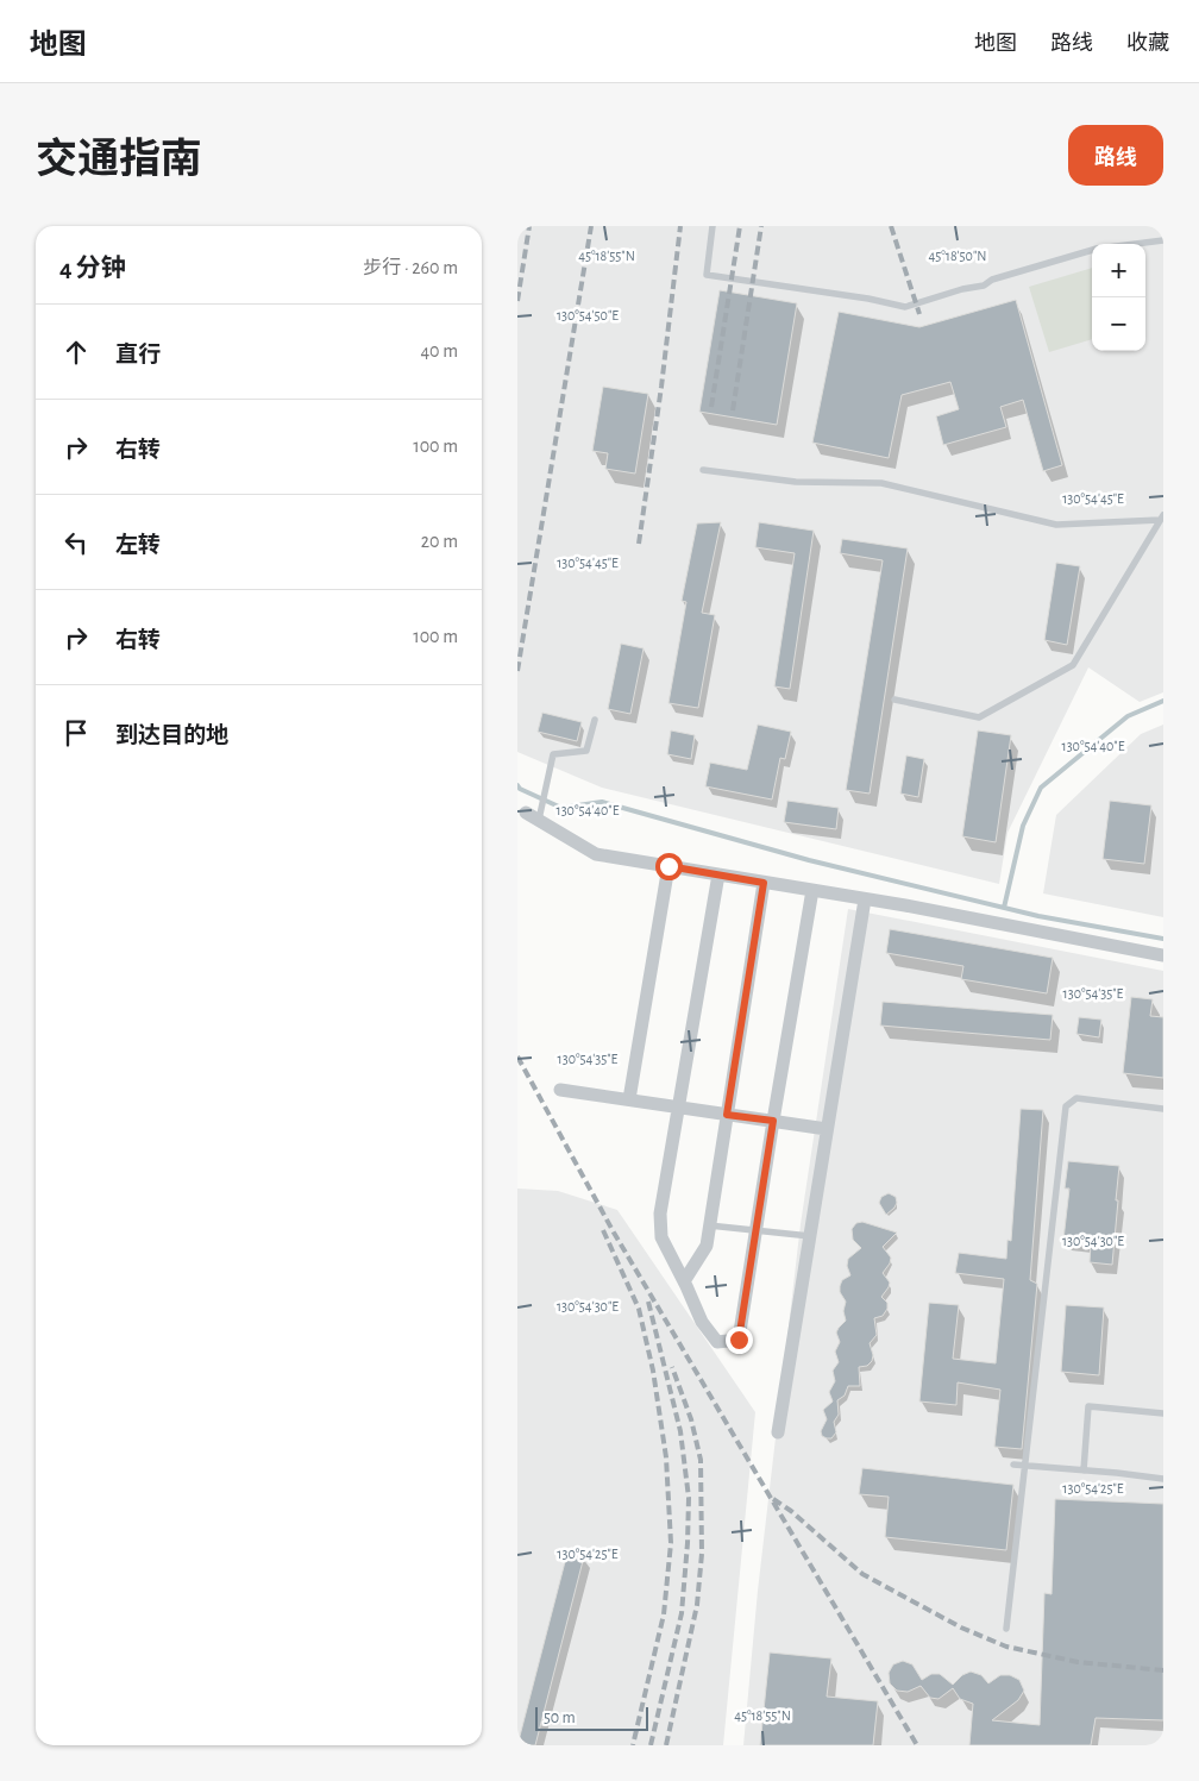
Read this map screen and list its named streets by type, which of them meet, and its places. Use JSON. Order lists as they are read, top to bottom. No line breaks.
{"scale_bar":"50 m","page":{"header":"地图","nav":["地图","路线","收藏"],"title":"交通指南","buttons":"路线","heading":["4 分钟","步行 · 260 m"],"map_buttons":["+","−"],"list":[["直行","40 m"],["右转","100 m"],["左转","20 m"],["右转","100 m"],"到达目的地"],"scale":"50 m"},"coordinates":["45°18'55\"N","45°18'50\"N","130°54'50\"E","130°54'45\"E","130°54'40\"E","130°54'35\"E","130°54'30\"E","130°54'25\"E"]}
